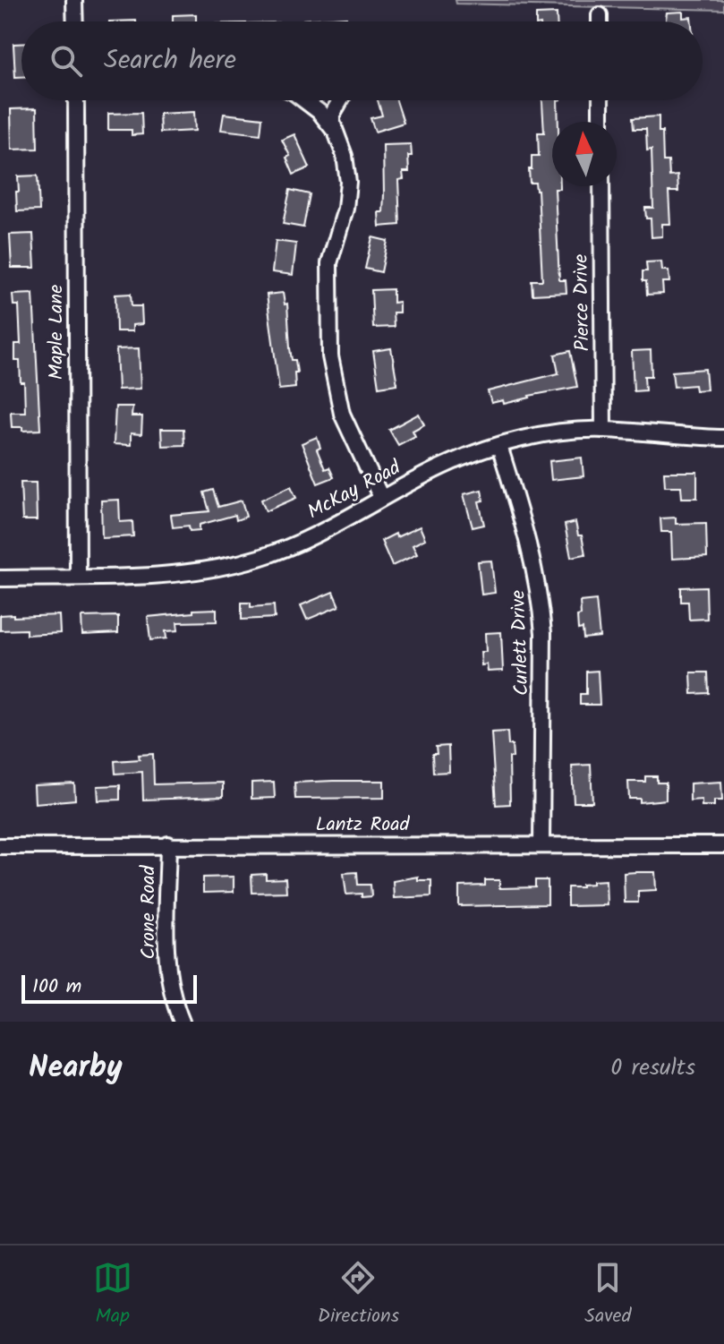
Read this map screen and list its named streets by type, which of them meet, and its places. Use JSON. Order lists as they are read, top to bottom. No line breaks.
{"streets":{"street":["Pierce Drive","Maple Lane","McKay Road","Curlett Drive","Lantz Road","Crone Road"]},"crossings":[["Pierce Drive","McKay Road"],["Maple Lane","McKay Road"],["McKay Road","Curlett Drive"],["Curlett Drive","Lantz Road"],["Lantz Road","Crone Road"]],"scale_bar":"100 m","north":"top","page":{"search":"Search here","scale":"100 m","heading":["Nearby","0 results"],"nav":["Map","Directions","Saved"]}}
